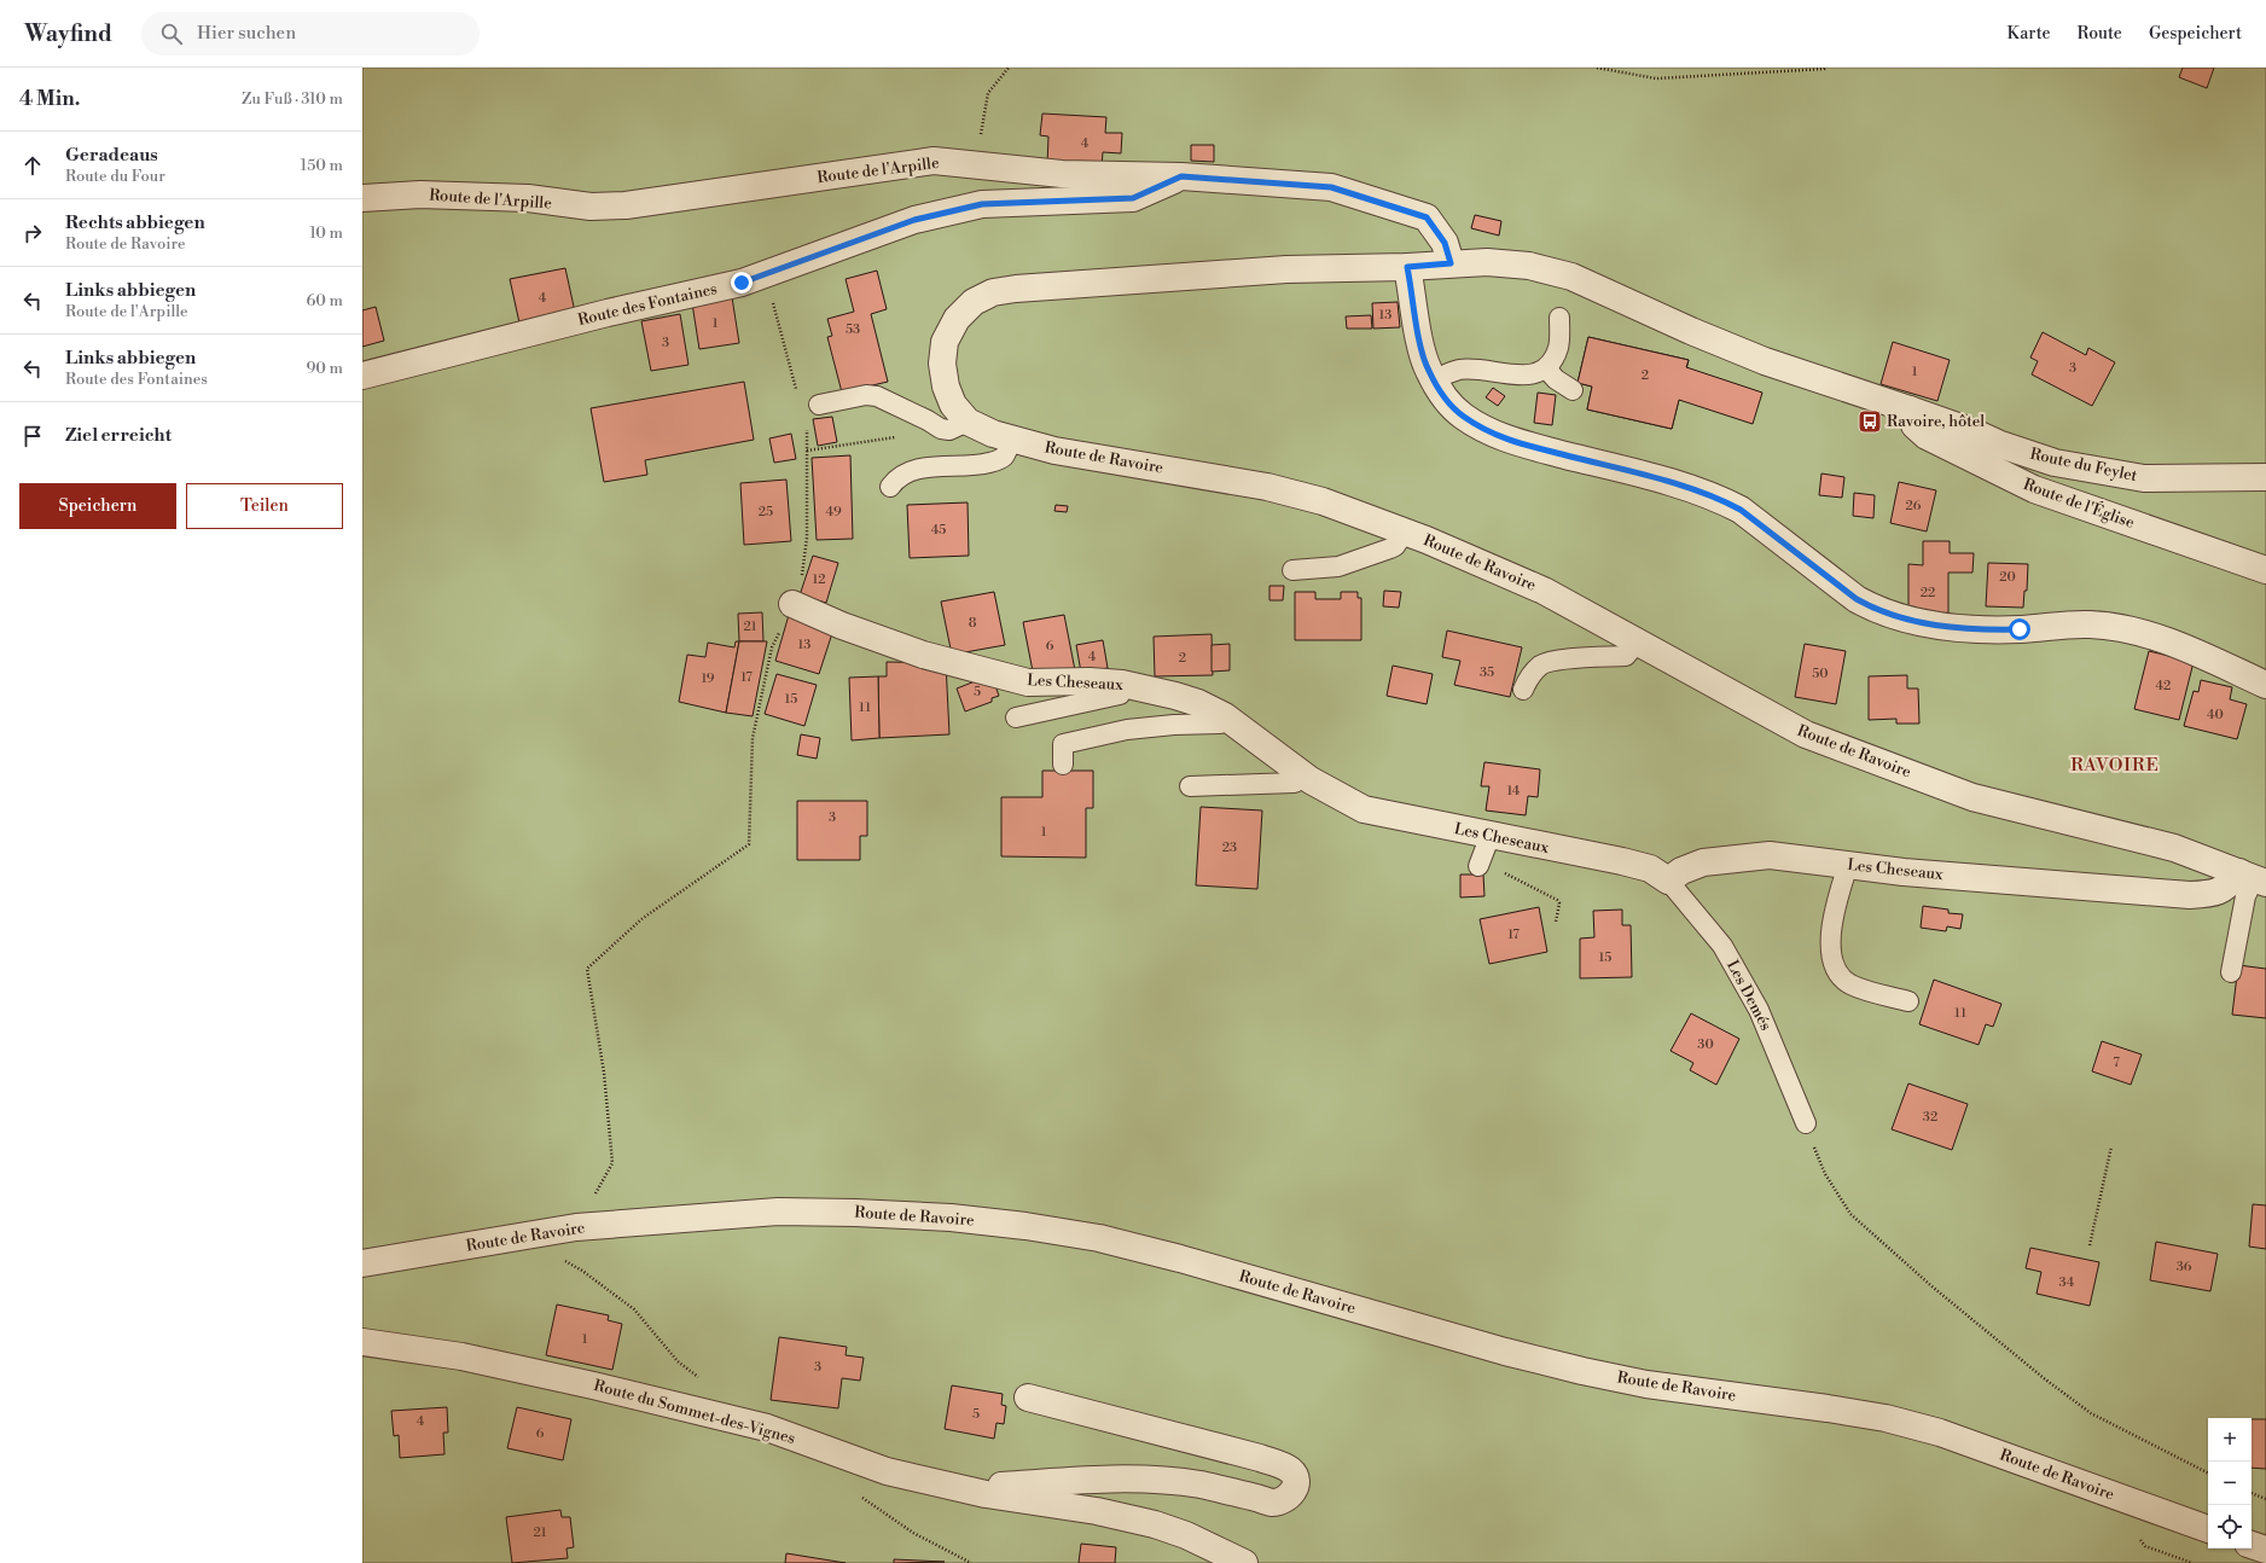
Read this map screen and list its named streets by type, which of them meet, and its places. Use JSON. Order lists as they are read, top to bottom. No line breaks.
{"streets":{"street":["Route de l'Arpille","Route des Fontaines","Route de Ravoire","Route du Feylet","Route de l'Église","Les Cheseaux","Route du Sommet-des-Vignes"],"lane":["Les Demés"]},"crossings":[["Route de l'Arpille","Route des Fontaines"],["Route de l'Arpille","Route de Ravoire"],["Route de Ravoire","Route du Feylet"],["Route de Ravoire","Route de l'Église"],["Route de Ravoire","Les Cheseaux"],["Route du Feylet","Route de l'Église"],["Les Cheseaux","Les Demés"]],"districts":["RAVOIRE"],"places":{"bus stop":["Ravoire, hôtel"]},"house_numbers":["4","4","13","1","53","3","3","1","2","26","25","49","45","20","12","22","8","21","13","6","4","2","35","50","17","19","42","5","15","11","40","14","3","1","23","17","15","11","30","7","32","36","34","1","3","5","4","6","21"],"page":{"header":"Wayfind","search":"Hier suchen","nav":["Karte","Route","Gespeichert"],"heading":["4 Min.","Zu Fuß · 310 m"],"list":[["Geradeaus","Route du Four","150 m"],["Rechts abbiegen","Route de Ravoire","10 m"],["Links abbiegen","Route de l'Arpille","60 m"],["Links abbiegen","Route des Fontaines","90 m"],"Ziel erreicht"],"buttons":["Speichern","Teilen"],"map_buttons":["+","−"]}}
